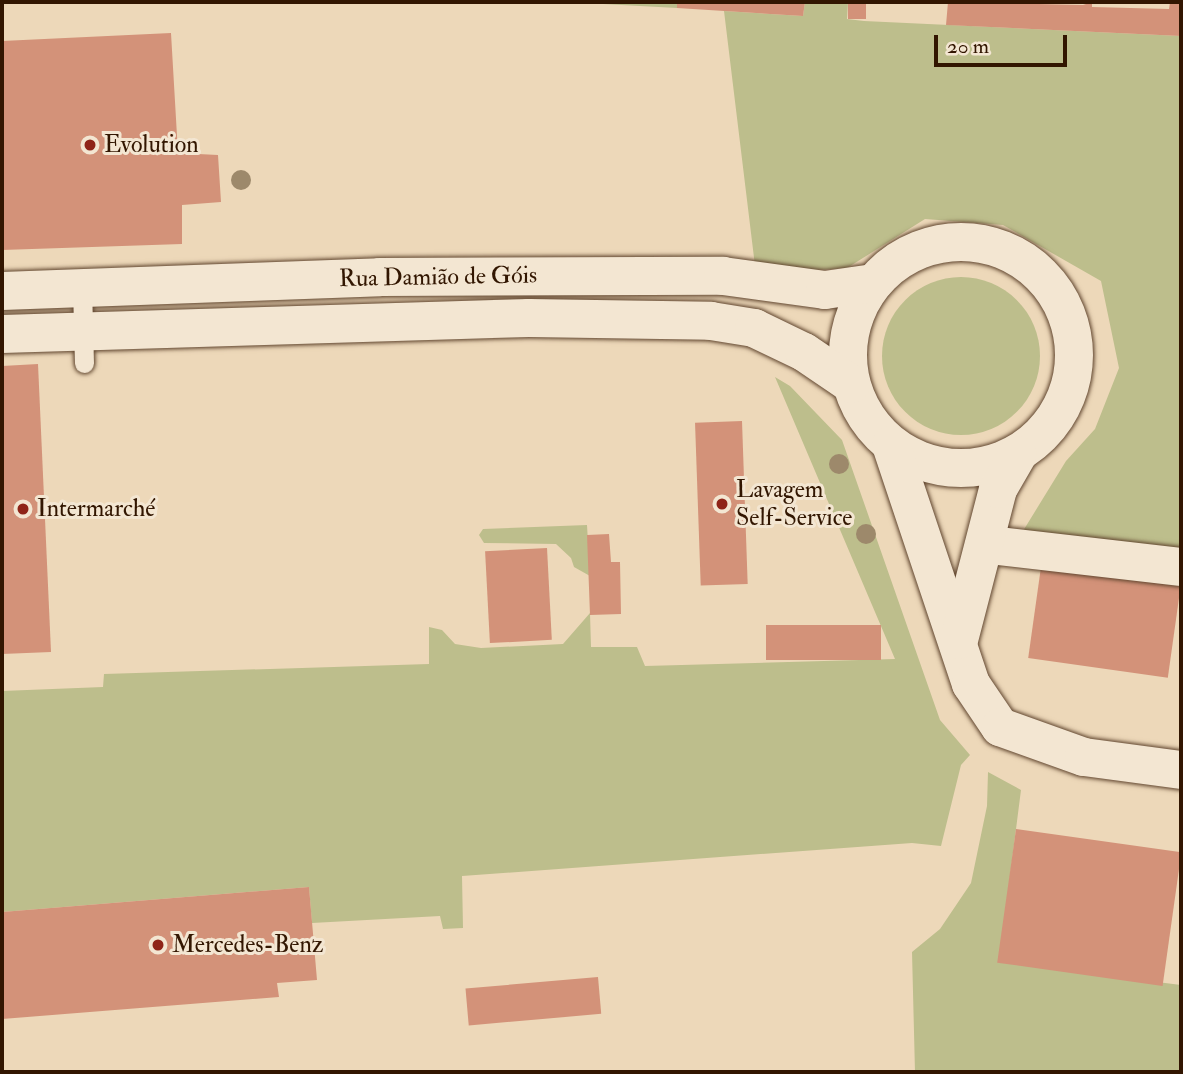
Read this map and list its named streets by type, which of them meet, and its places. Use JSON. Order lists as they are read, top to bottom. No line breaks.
{"streets":{"street":["Rua Damião de Góis"]},"places":["Evolution","Lavagem Self-Service","Intermarché","Mercedes-Benz"],"scale_bar":"20 m"}
